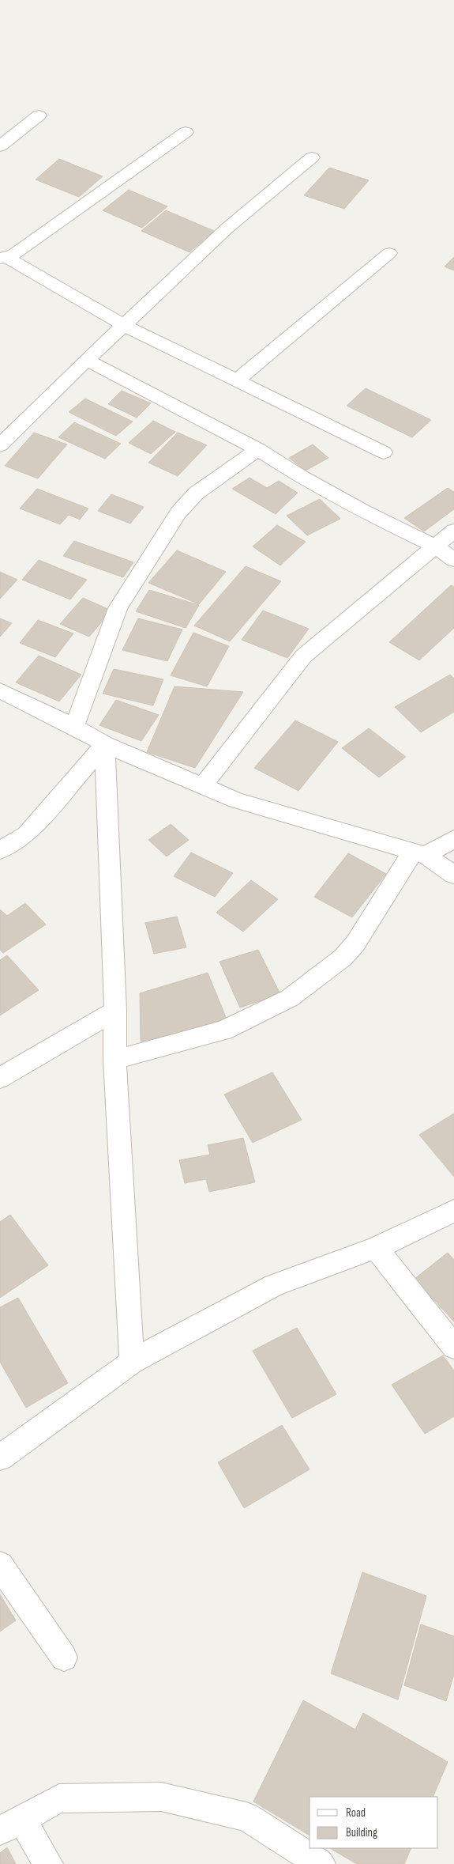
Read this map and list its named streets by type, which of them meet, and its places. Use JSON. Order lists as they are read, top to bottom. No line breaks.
{"legend":["Road","Building"]}
